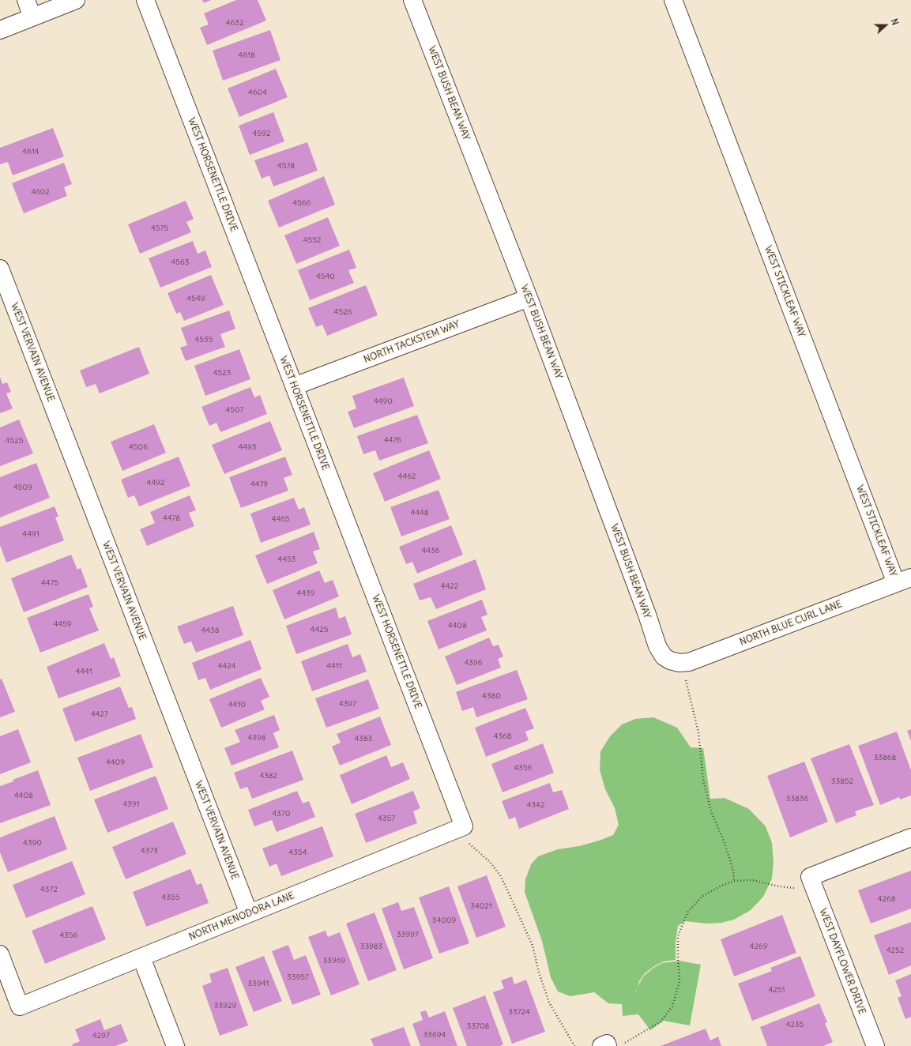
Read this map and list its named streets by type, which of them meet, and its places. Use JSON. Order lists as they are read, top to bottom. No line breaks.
{"streets":{"street":["WEST BUSH BEAN WAY","WEST HORSENETTLE DRIVE","WEST STICKLEAF WAY","NORTH TACKSTEM WAY","WEST VERVAIN AVENUE","NORTH BLUE CURL LANE","NORTH MENODORA LANE","WEST DAYFLOWER DRIVE"]},"crossings":[["WEST BUSH BEAN WAY","NORTH TACKSTEM WAY"],["WEST BUSH BEAN WAY","NORTH BLUE CURL LANE"],["WEST HORSENETTLE DRIVE","NORTH TACKSTEM WAY"],["WEST HORSENETTLE DRIVE","NORTH MENODORA LANE"],["WEST STICKLEAF WAY","NORTH BLUE CURL LANE"],["WEST VERVAIN AVENUE","NORTH MENODORA LANE"]],"house_numbers":["4632","4618","4604","4592","4614","4578","4602","4566","4575","4552","4563","4540","4549","4526","4535","4523","4490","4507","4476","4525","4506","4493","4462","4492","4479","4509","4448","4478","4465","4491","4436","4453","4475","4422","4439","4459","4408","4425","4438","4396","4424","4411","4441","4380","4397","4410","4427","4368","4398","4383","33868","4409","4356","4382","33852","4408","33836","4391","4342","4370","4357","4390","4373","4354","4372","4355","4268","34021","34009","33997","4356","33983","4269","4252","33969","33957","33941","4251","33929","33724","4235","33708","33694","4297"],"north":"right"}
